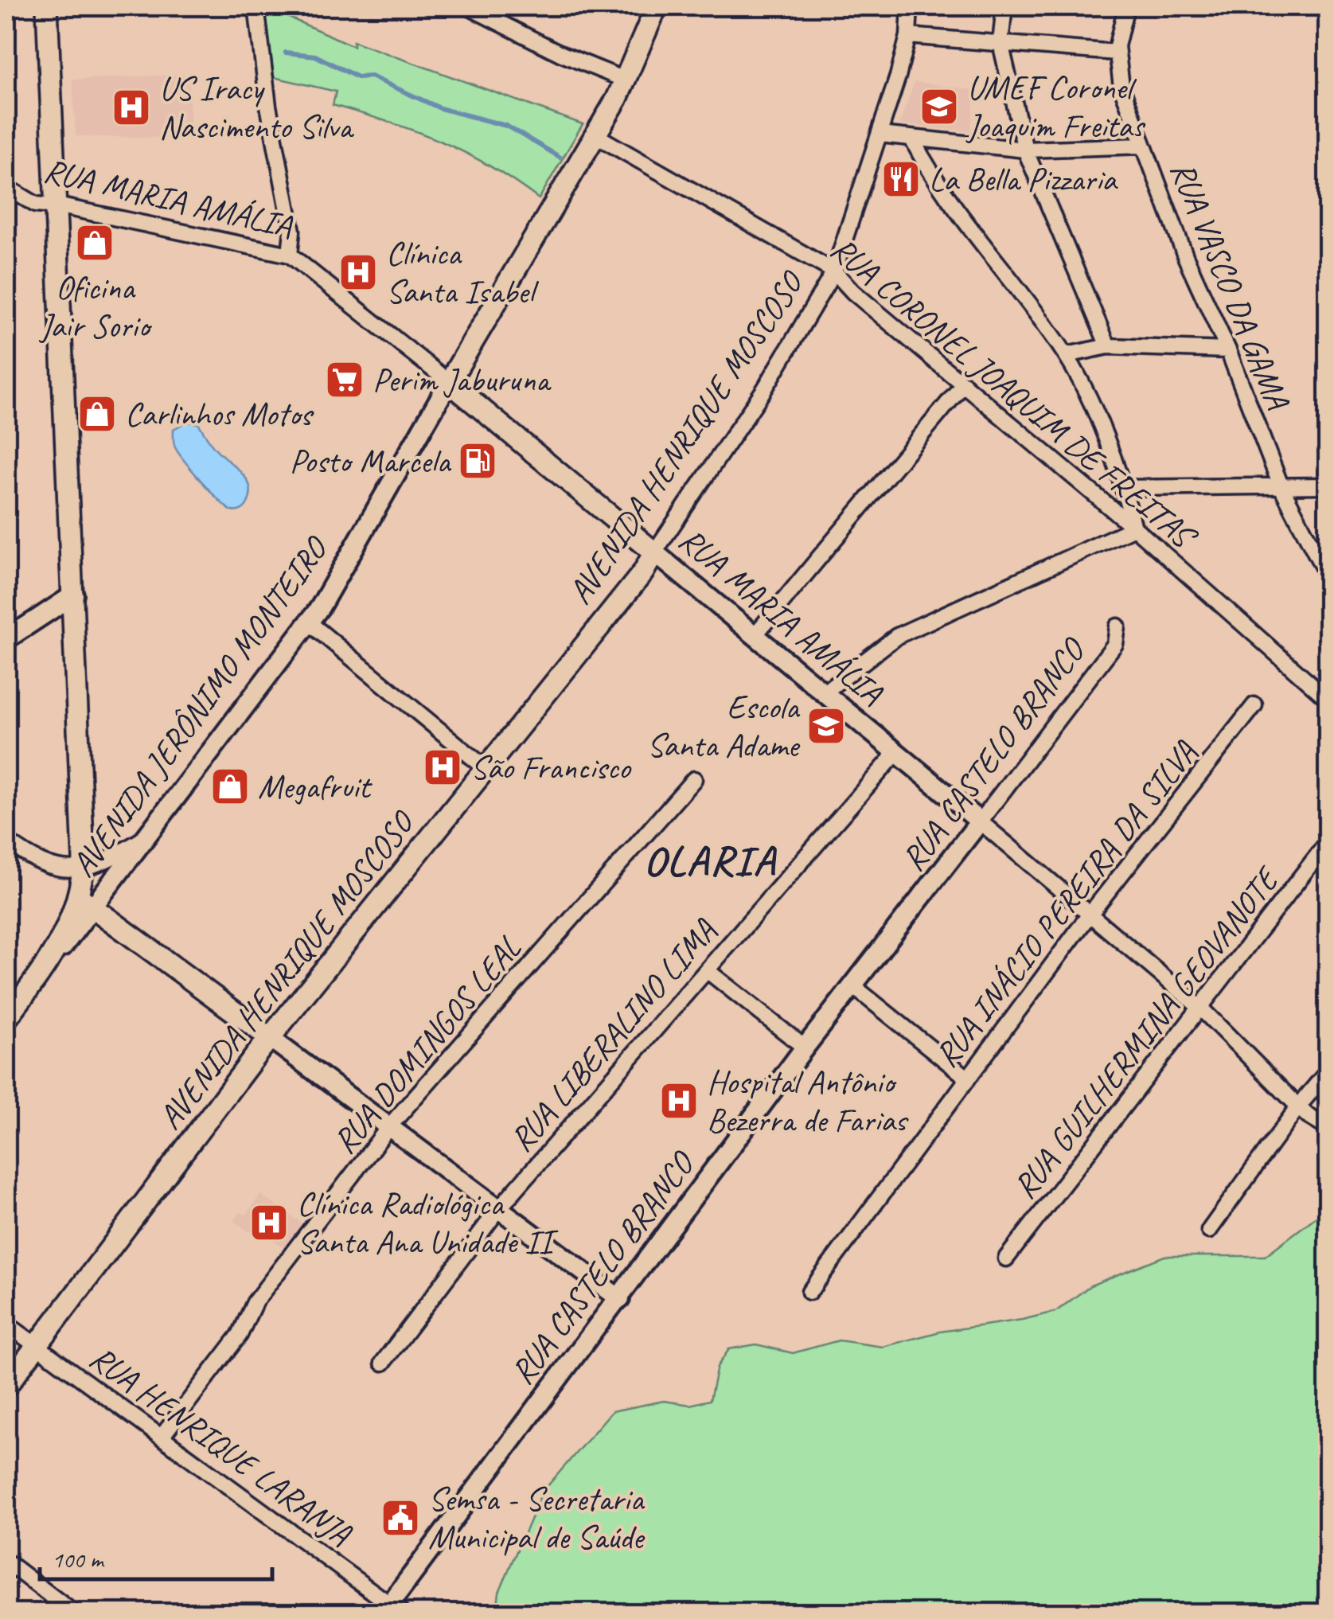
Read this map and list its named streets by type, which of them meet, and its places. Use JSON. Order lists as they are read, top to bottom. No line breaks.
{"streets":{"main road":["RUA MARIA AMÁLIA","AVENIDA HENRIQUE MOSCOSO","AVENIDA JERÔNIMO MONTEIRO"],"street":["RUA VASCO DA GAMA","RUA CORONEL JOAQUIM DE FREITAS","RUA CASTELO BRANCO","RUA INÁCIO PEREIRA DA SILVA","RUA GUILHERMINA GEOVANOTE","RUA LIBERALINO LIMA","RUA DOMINGOS LEAL","RUA HENRIQUE LARANJA"]},"crossings":[["RUA MARIA AMÁLIA","AVENIDA HENRIQUE MOSCOSO"],["RUA MARIA AMÁLIA","AVENIDA JERÔNIMO MONTEIRO"],["RUA MARIA AMÁLIA","RUA CASTELO BRANCO"],["RUA MARIA AMÁLIA","RUA INÁCIO PEREIRA DA SILVA"],["RUA MARIA AMÁLIA","RUA GUILHERMINA GEOVANOTE"],["RUA MARIA AMÁLIA","RUA LIBERALINO LIMA"],["RUA CORONEL JOAQUIM DE FREITAS","AVENIDA HENRIQUE MOSCOSO"],["RUA CORONEL JOAQUIM DE FREITAS","AVENIDA JERÔNIMO MONTEIRO"],["AVENIDA HENRIQUE MOSCOSO","RUA HENRIQUE LARANJA"],["RUA CASTELO BRANCO","RUA HENRIQUE LARANJA"],["RUA DOMINGOS LEAL","RUA HENRIQUE LARANJA"]],"districts":["OLARIA"],"places":{"school or university":["UMEF Coronel Joaquim Freitas","Escola Santa Adame"],"hospital":["US Iracy Nascimento Silva","Clínica Santa Isabel","São Francisco","Hospital Antônio Bezerra de Farias","Clínica Radiológica Santa Ana Unidade II"],"restaurant":["La Bella Pizzaria"],"shop":["Oficina Jair Sorio","Carlinhos Motos","Megafruit"],"supermarket":["Perim Jaburuna"],"fuel station":["Posto Marcela"],"public building":["Semsa - Secretaria Municipal de Saúde"]},"scale_bar":"100 m"}
